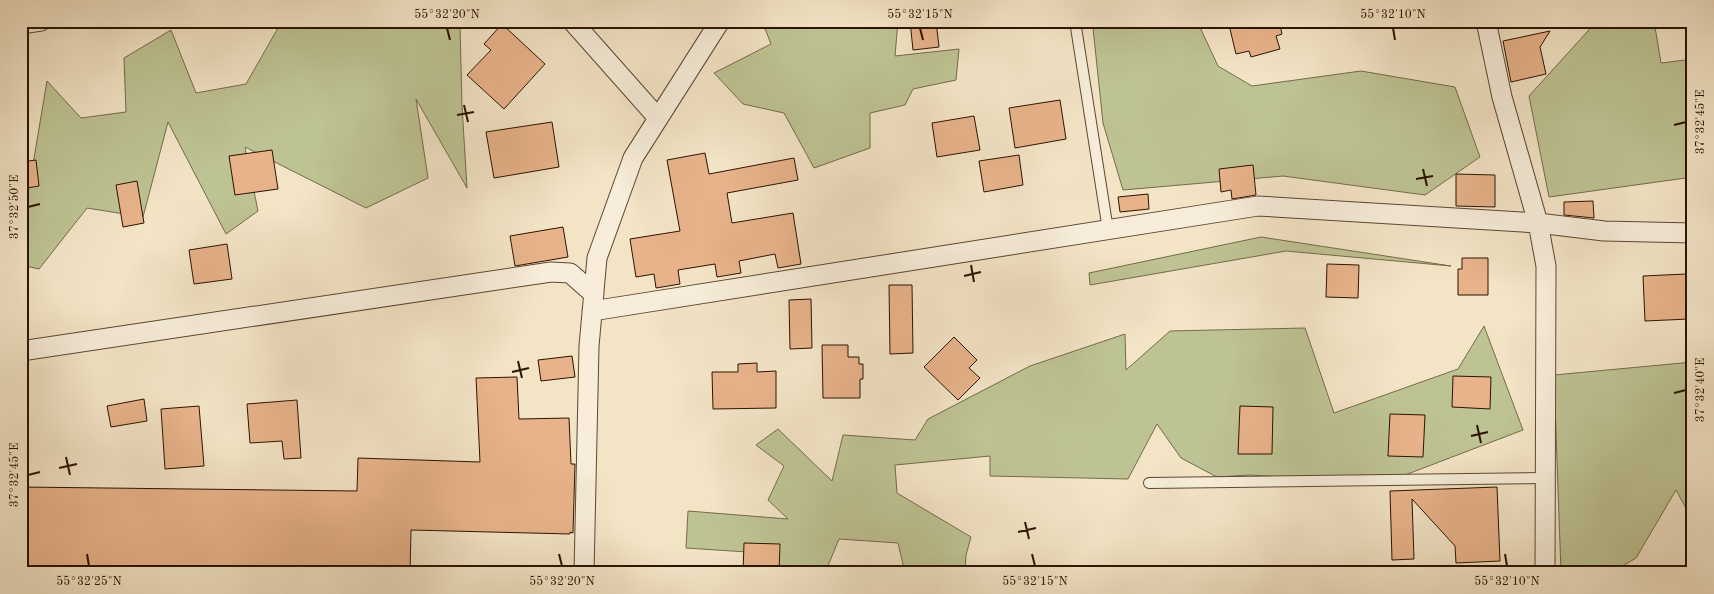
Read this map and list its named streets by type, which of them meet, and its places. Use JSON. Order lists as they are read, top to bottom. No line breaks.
{"coordinates":["55°32'20\"N","55°32'15\"N","55°32'10\"N","37°32'45\"E","37°32'50\"E","37°32'40\"E","55°32'25\"N"]}
